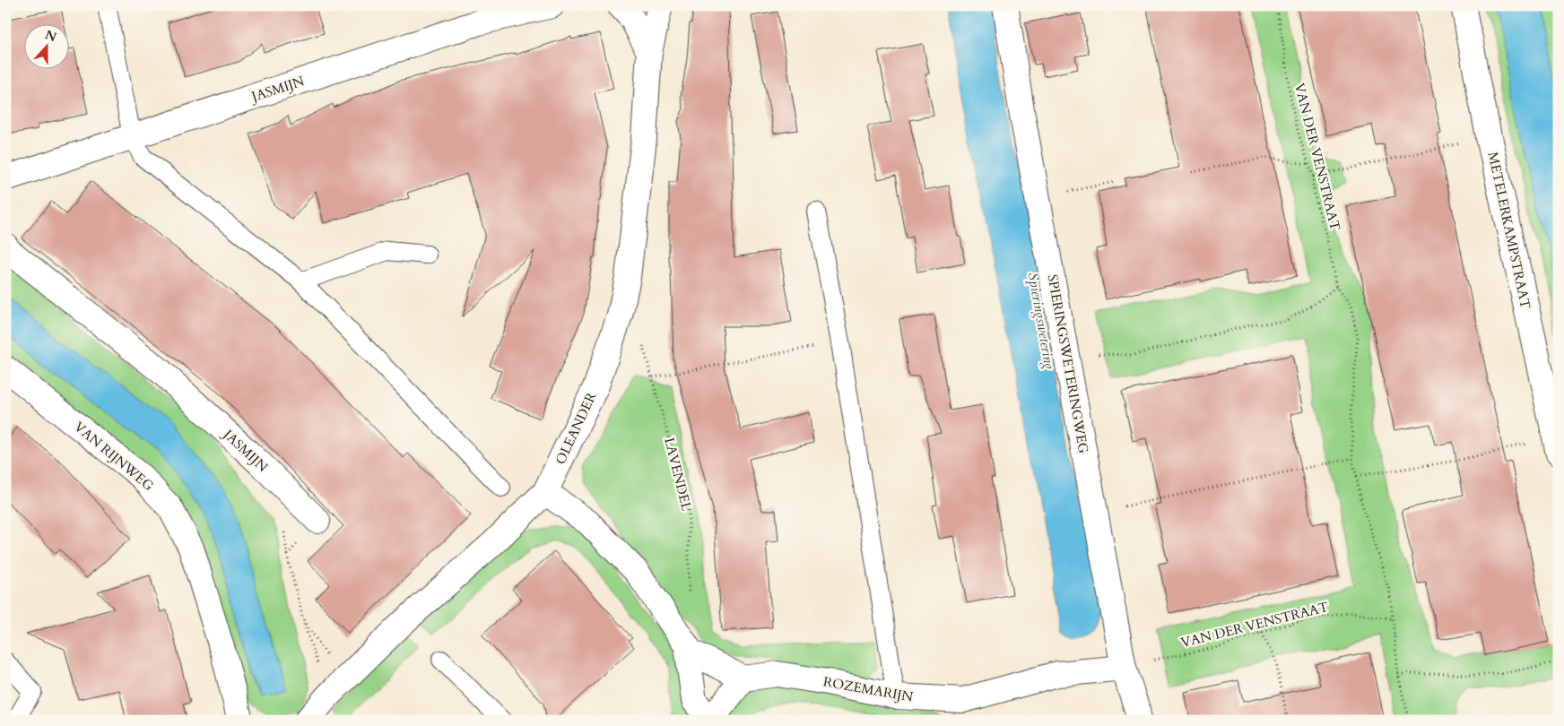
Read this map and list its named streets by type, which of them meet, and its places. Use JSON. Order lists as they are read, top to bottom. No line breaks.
{"streets":{"street":["JASMIJN","METELERKAMPSTRAAT","SPIERINGSWETERINGWEG","OLEANDER","VAN RIJNWEG","ROZEMARIJN"],"path":["VAN DER VENSTRAAT","LAVENDEL"]},"crossings":[["VAN DER VENSTRAAT","SPIERINGSWETERINGWEG"],["VAN DER VENSTRAAT","ROZEMARIJN"],["SPIERINGSWETERINGWEG","ROZEMARIJN"],["OLEANDER","LAVENDEL"]],"water":["Spieringswetering"],"north":"top"}
